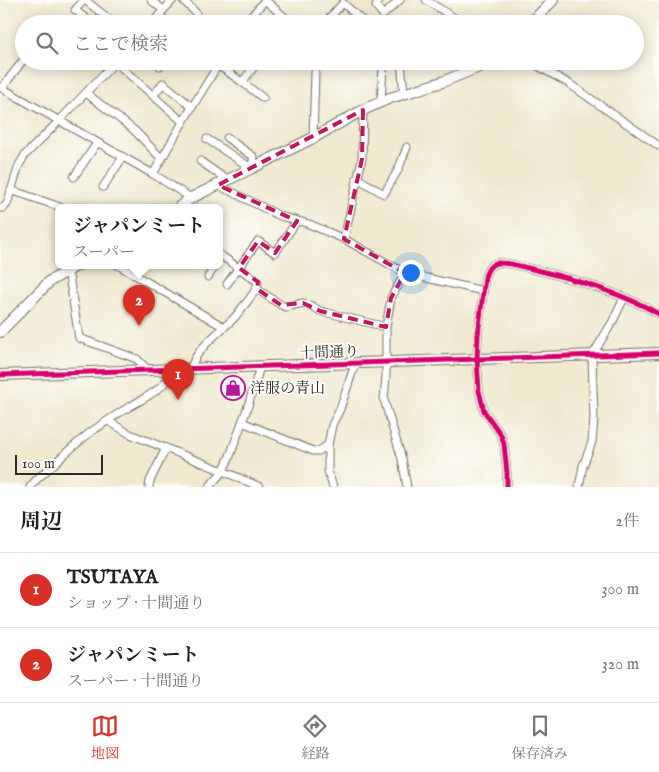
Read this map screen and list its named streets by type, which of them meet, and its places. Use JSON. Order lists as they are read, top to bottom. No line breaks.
{"streets":{"street":["十間通り"]},"places":{"shop":["洋服の青山"]},"scale_bar":"100 m","page":{"search":"ここで検索","popup":["ジャパンミート","スーパー"],"pins":["2","1"],"scale":"100 m","heading":["周辺","2件"],"list":[{"mark":"1","name":"TSUTAYA","note":"ショップ · 十間通り","value":"300 m"},{"mark":"2","name":"ジャパンミート","note":"スーパー · 十間通り","value":"320 m"}],"nav":["地図","経路","保存済み"]}}
